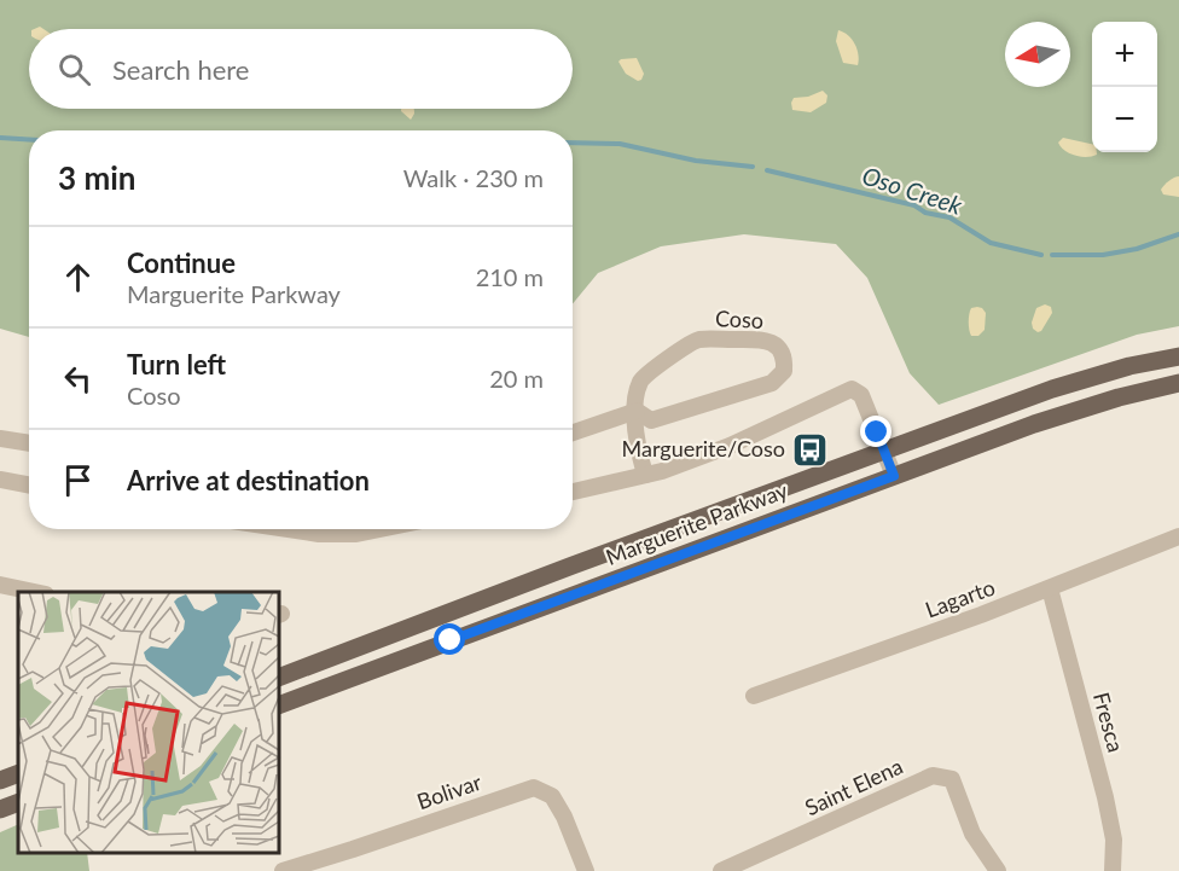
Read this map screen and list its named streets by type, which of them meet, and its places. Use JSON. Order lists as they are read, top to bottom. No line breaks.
{"streets":{"main road":["Marguerite Parkway"],"street":["Coso","Lagarto","Fresca","Saint Elena","Bolivar"]},"crossings":[["Lagarto","Fresca"]],"water":["Oso Creek"],"places":{"bus stop":["Marguerite/Coso"]},"north":"left","page":{"map_buttons":["+","−"],"search":"Search here","heading":["3 min","Walk · 230 m"],"list":[["Continue","Marguerite Parkway","210 m"],["Turn left","Coso","20 m"],"Arrive at destination"]}}
